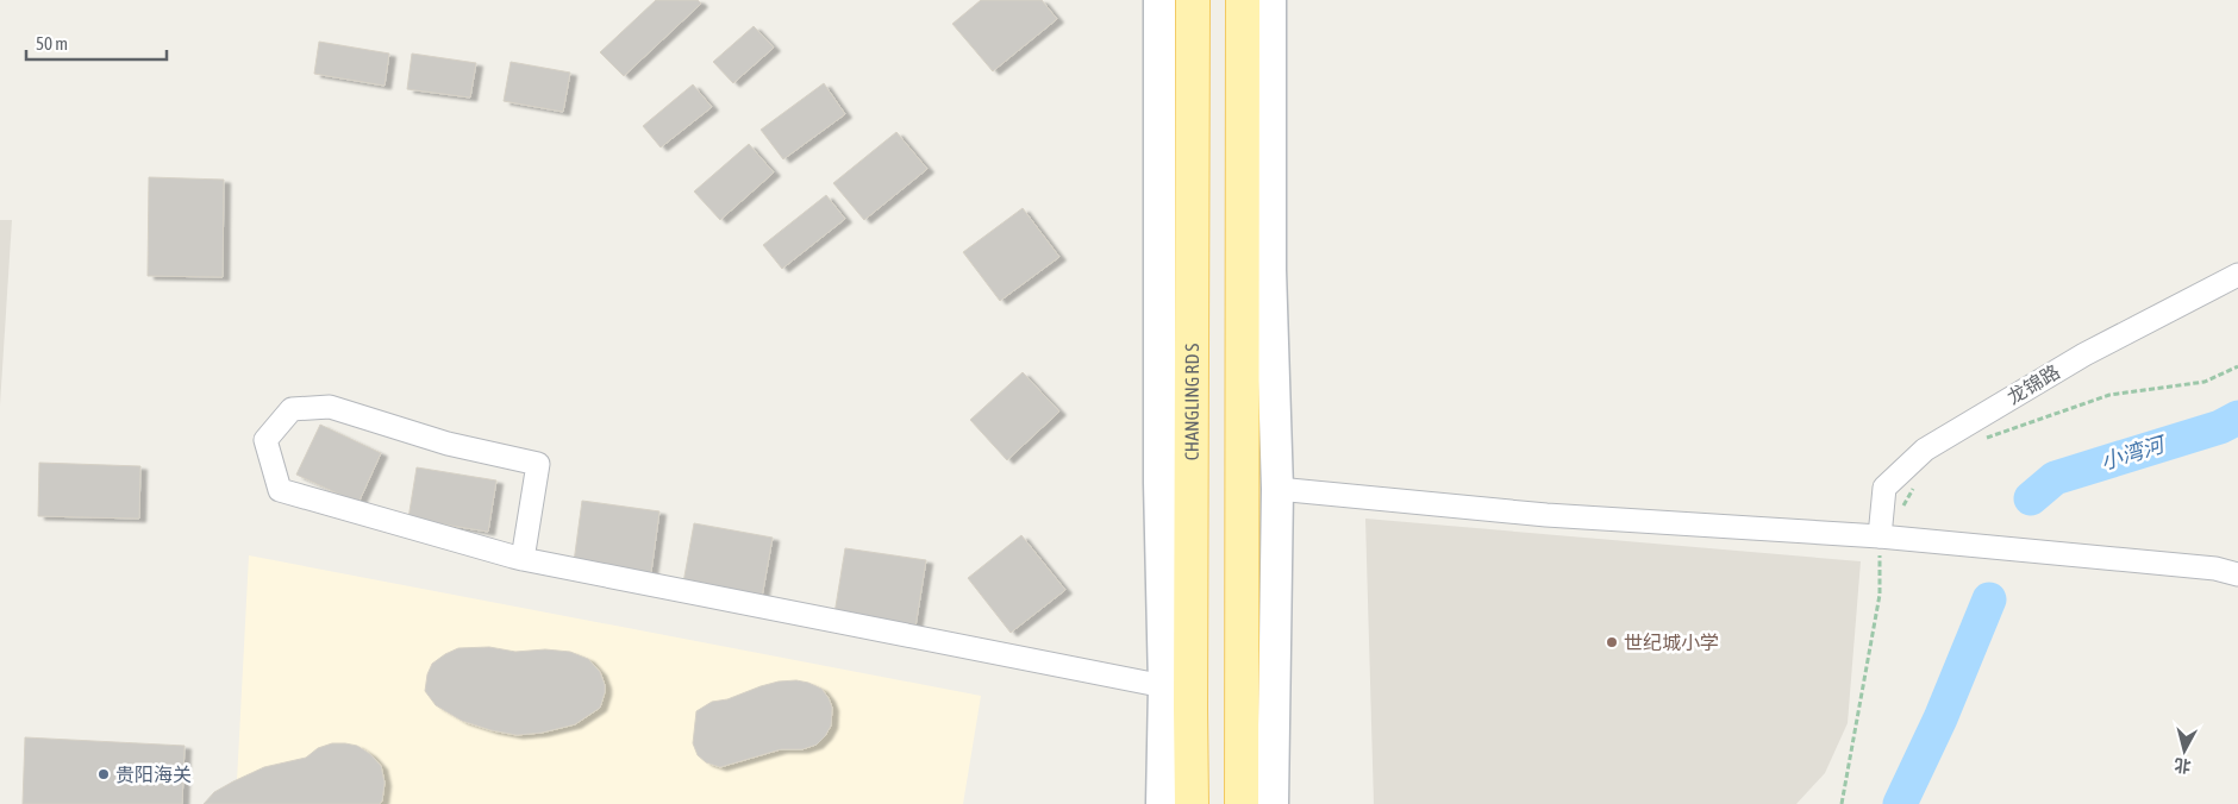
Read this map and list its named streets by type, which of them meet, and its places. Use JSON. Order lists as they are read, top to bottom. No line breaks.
{"streets":{"main road":["CHANGLING RD S"],"street":["龙锦路"]},"water":["小湾河"],"places":["世纪城小学","贵阳海关"],"scale_bar":"50 m","north":"bottom"}
